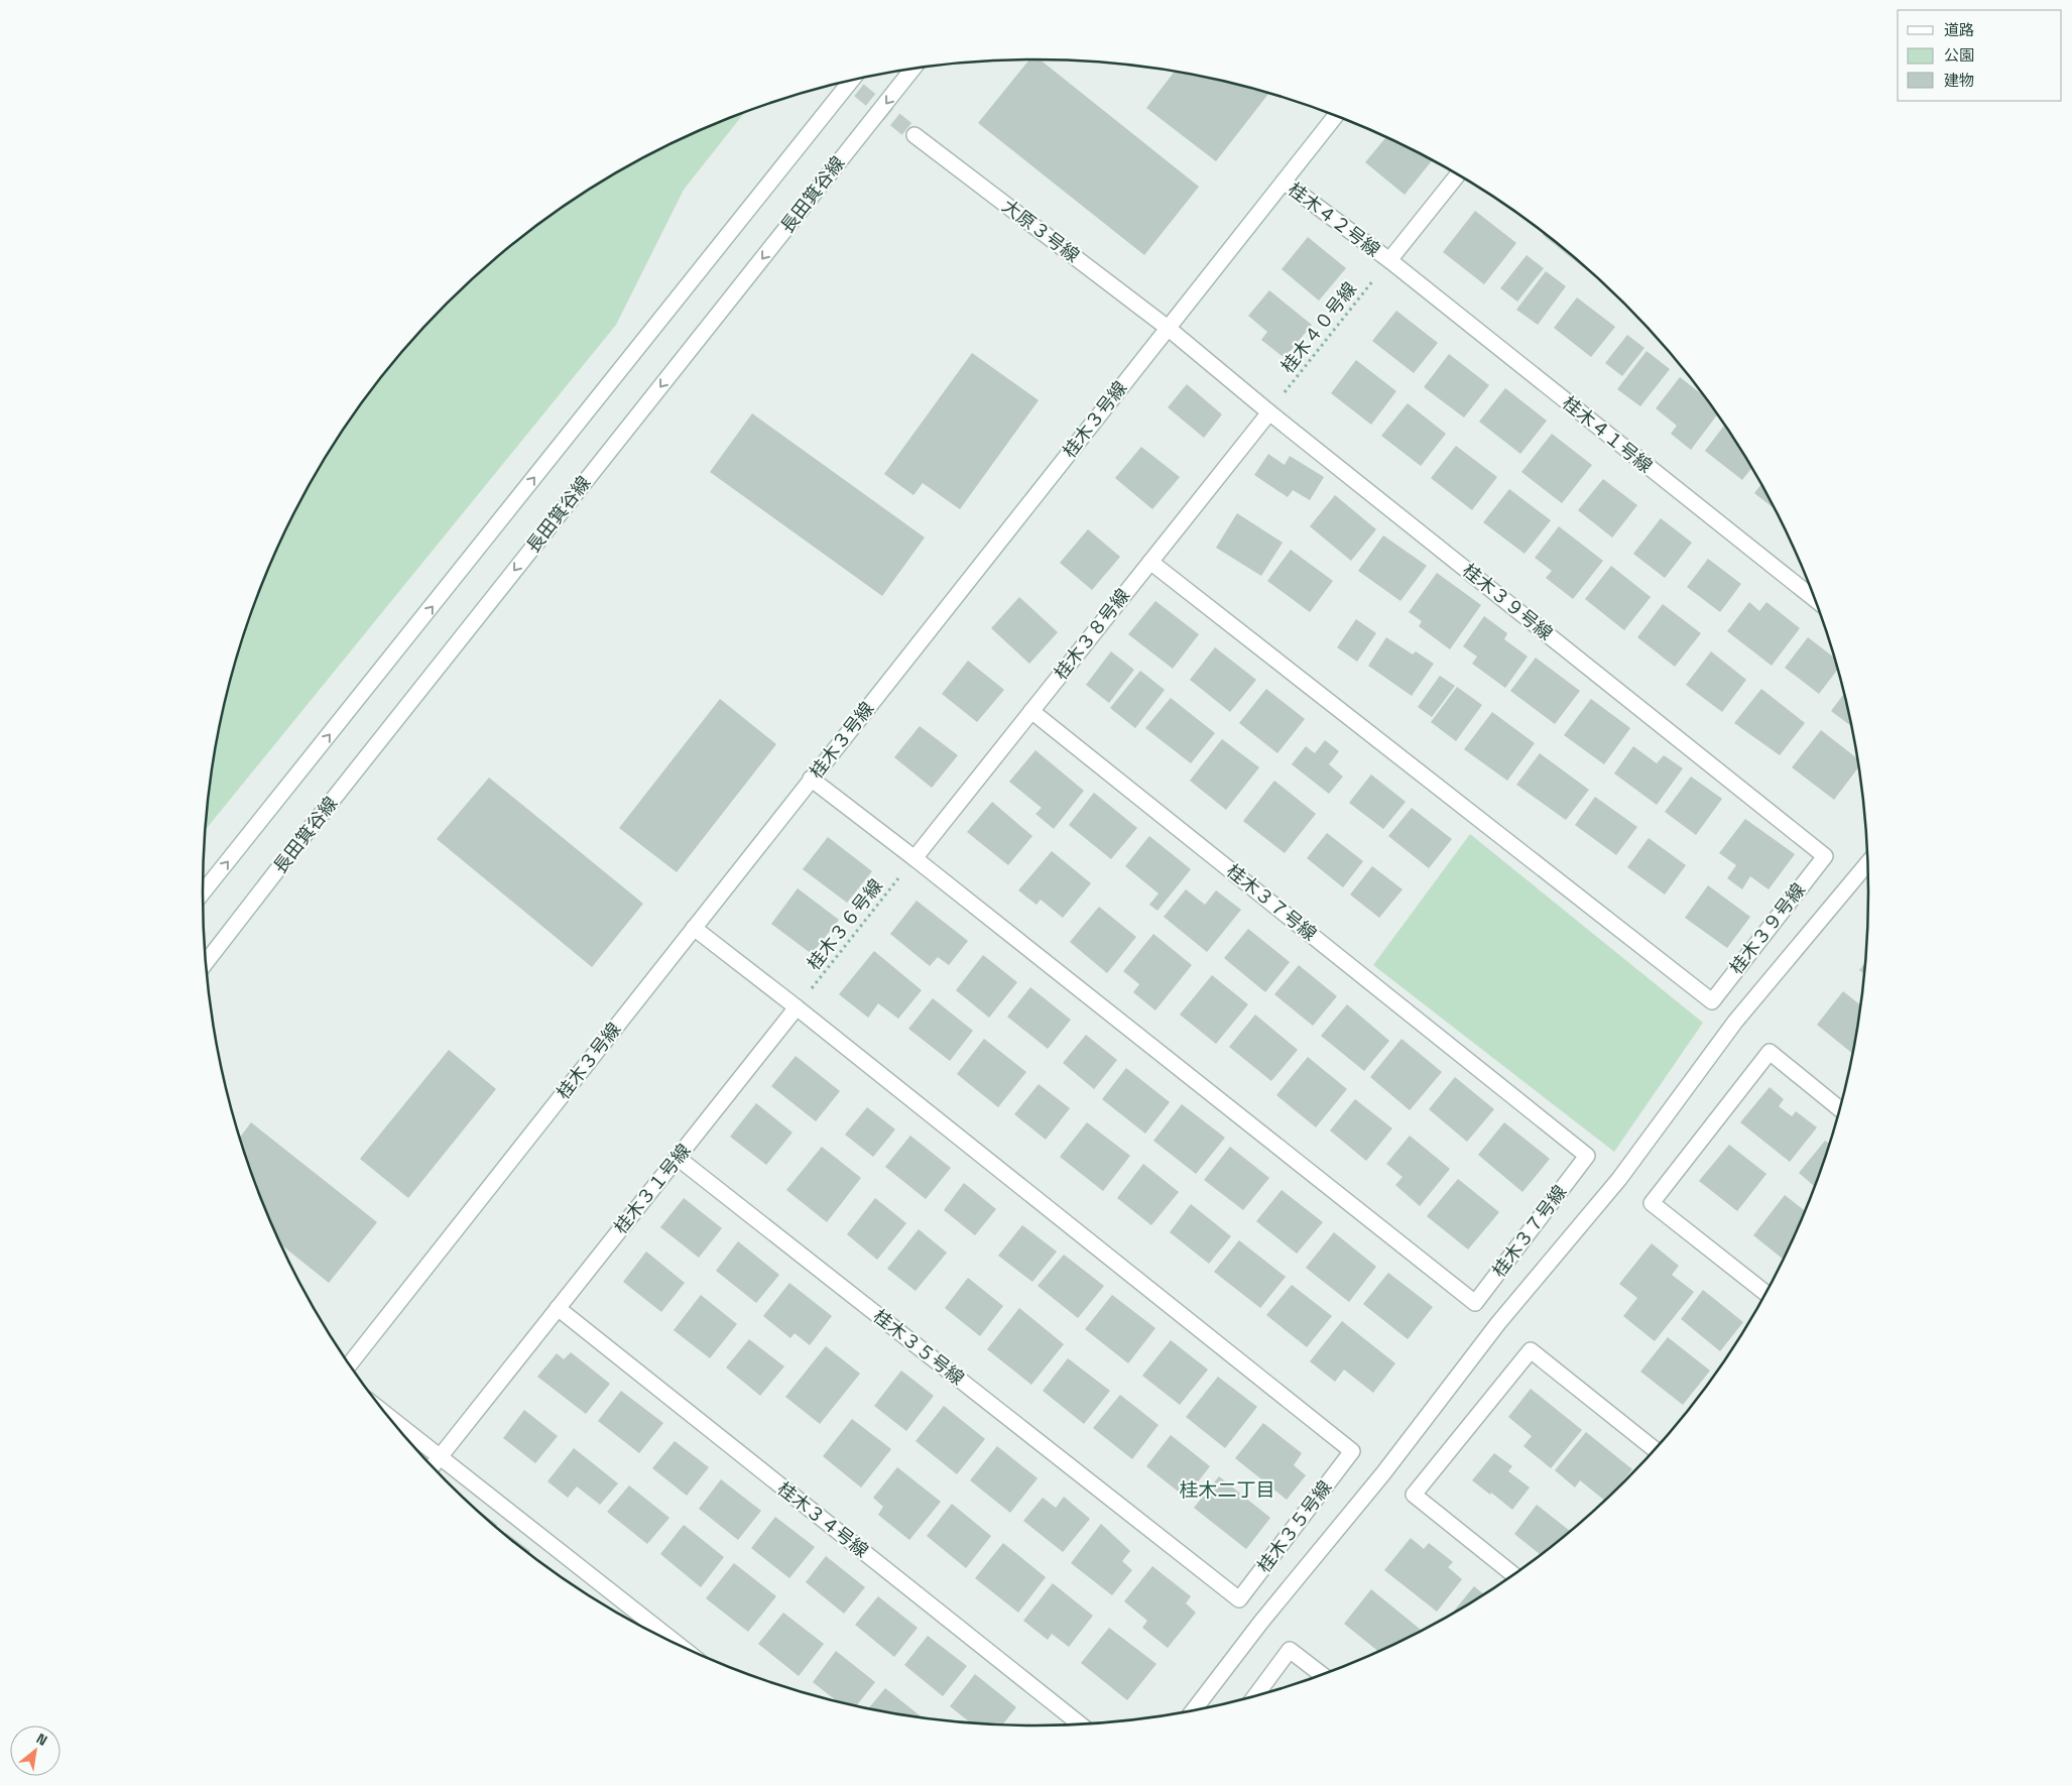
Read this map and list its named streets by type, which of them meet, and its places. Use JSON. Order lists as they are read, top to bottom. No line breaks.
{"streets":{"street":["長田箕谷線","桂木４２号線","大原３号線","桂木３号線","桂木４１号線","桂木３９号線","桂木３８号線","桂木３７号線","桂木３１号線","桂木３５号線","桂木３４号線"],"path":["桂木４０号線","桂木３６号線"]},"crossings":[["桂木４２号線","桂木４０号線"],["桂木４２号線","桂木３号線"],["桂木４２号線","桂木４１号線"],["大原３号線","桂木３号線"],["桂木４０号線","桂木４１号線"],["桂木４０号線","桂木３９号線"],["桂木４０号線","桂木３８号線"],["桂木３９号線","桂木３８号線"],["桂木３８号線","桂木３７号線"],["桂木３８号線","桂木３６号線"],["桂木３７号線","桂木３６号線"],["桂木３６号線","桂木３１号線"],["桂木３６号線","桂木３５号線"],["桂木３１号線","桂木３５号線"],["桂木３１号線","桂木３４号線"]],"districts":["桂木二丁目"],"legend":["道路","公園","建物"],"north":"top right"}
